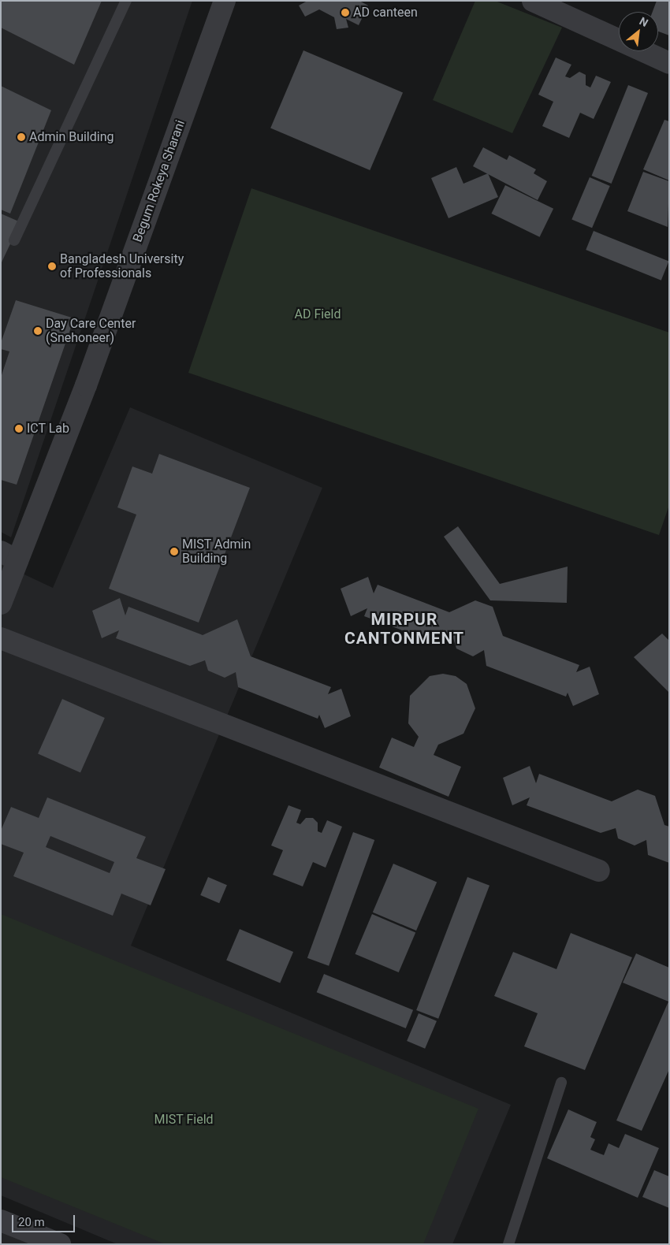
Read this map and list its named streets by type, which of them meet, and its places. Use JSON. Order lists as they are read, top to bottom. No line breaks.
{"streets":{"street":["Begum Rokeya Sharani"]},"districts":["MIRPUR CANTONMENT"],"parks":["AD Field","MIST Field"],"places":["AD canteen","Admin Building","Bangladesh University of Professionals","Day Care Center (Snehoneer)","ICT Lab","MIST Admin Building"],"scale_bar":"20 m","north":"top right"}
